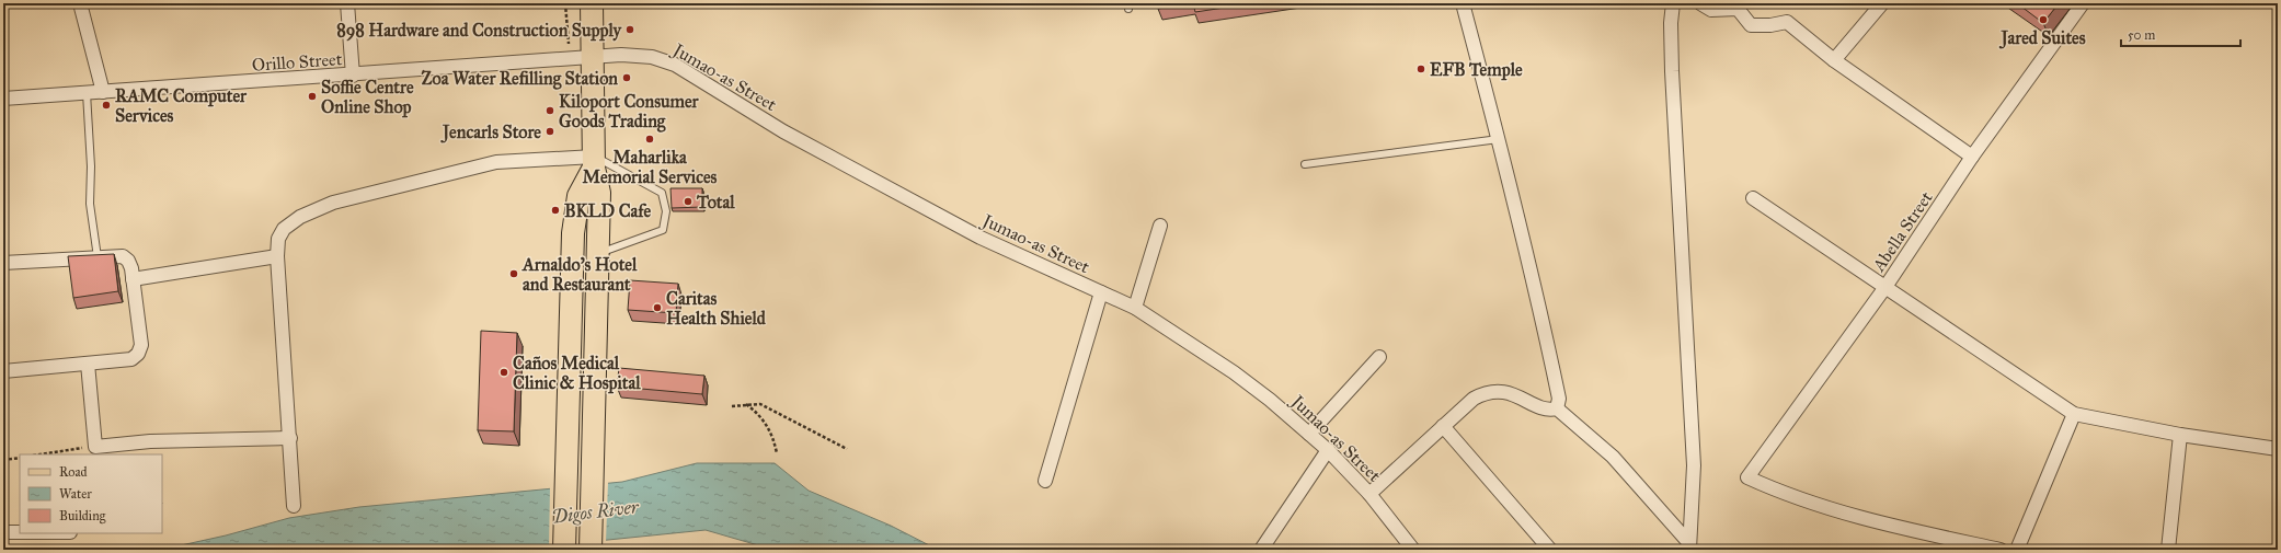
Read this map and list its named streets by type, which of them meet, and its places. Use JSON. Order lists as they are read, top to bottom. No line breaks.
{"streets":{"street":["Orillo Street","Jumao-as Street","Abella Street"]},"crossings":[["Orillo Street","Jumao-as Street"]],"water":["Digos River"],"places":["Jared Suites","898 Hardware and Construction Supply","EFB Temple","Zoa Water Refilling Station","Soffie Centre Online Shop","RAMC Computer Services","Kiloport Consumer Goods Trading","Jencarls Store","Maharlika Memorial Services","Total","BKLD Cafe","Arnaldo's Hotel and Restaurant","Caritas Health Shield","Caños Medical Clinic & Hospital"],"legend":["Road","Water","Building"],"scale_bar":"50 m"}
